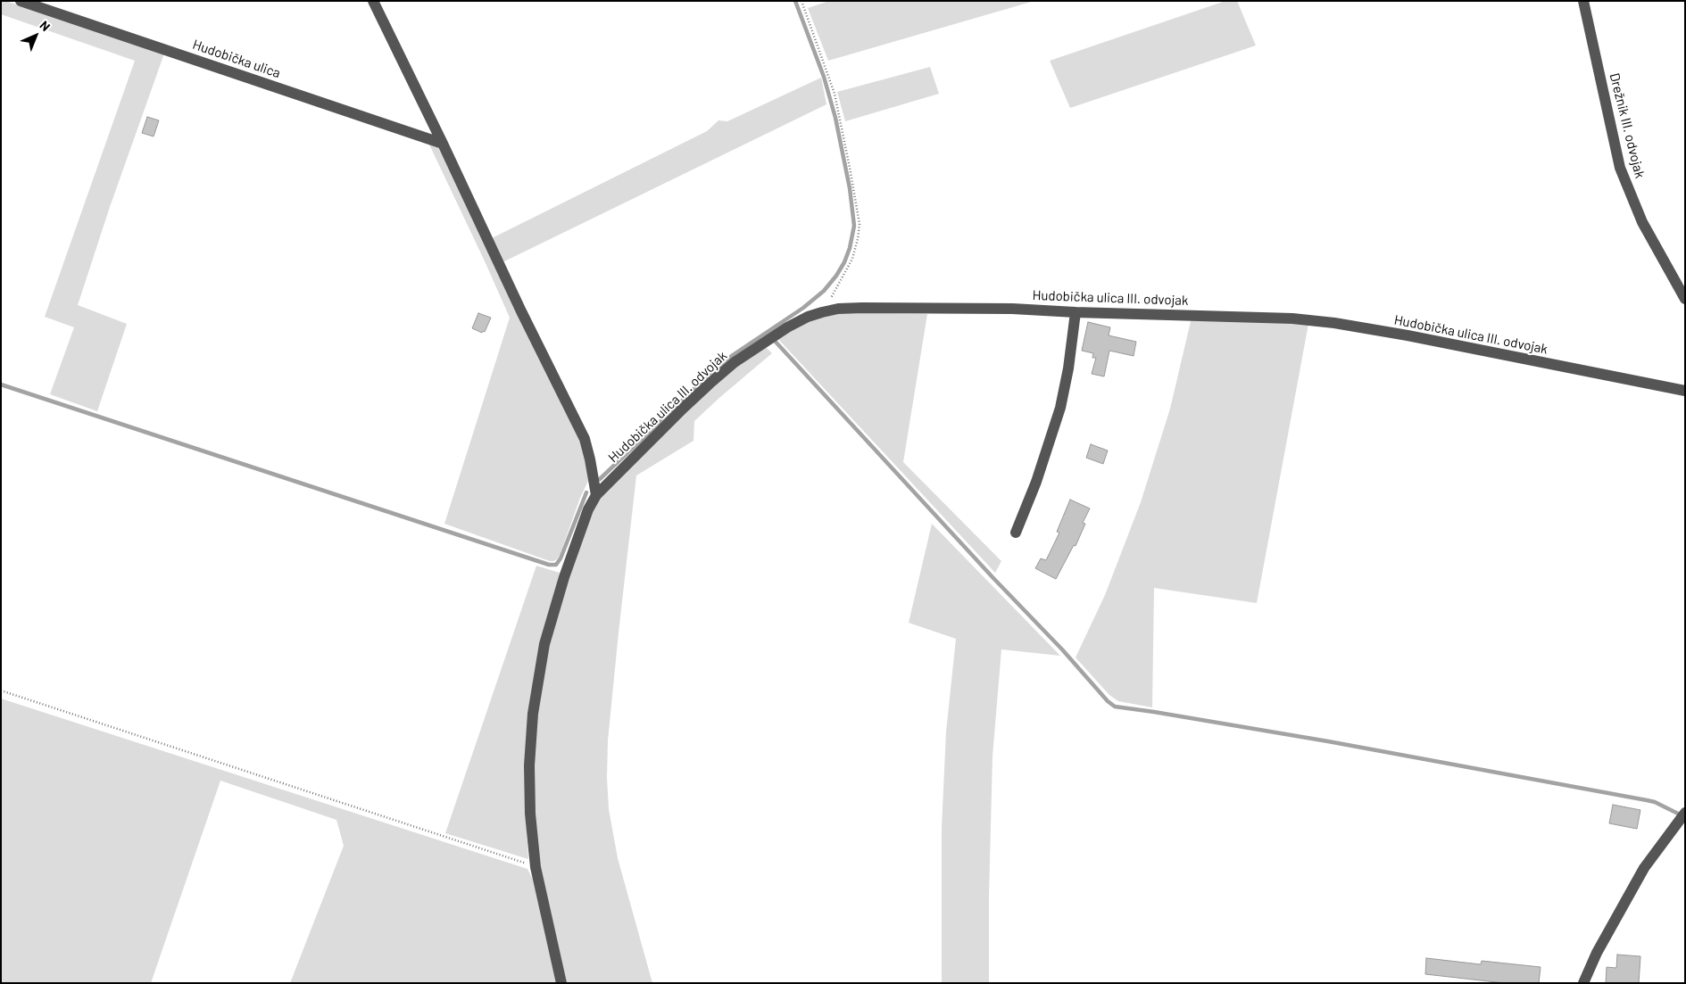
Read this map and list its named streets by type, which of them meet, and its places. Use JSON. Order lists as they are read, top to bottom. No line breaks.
{"streets":{"street":["Hudobička ulica","Drežnik III. odvojak","Hudobička ulica III. odvojak"]},"north":"top right"}
